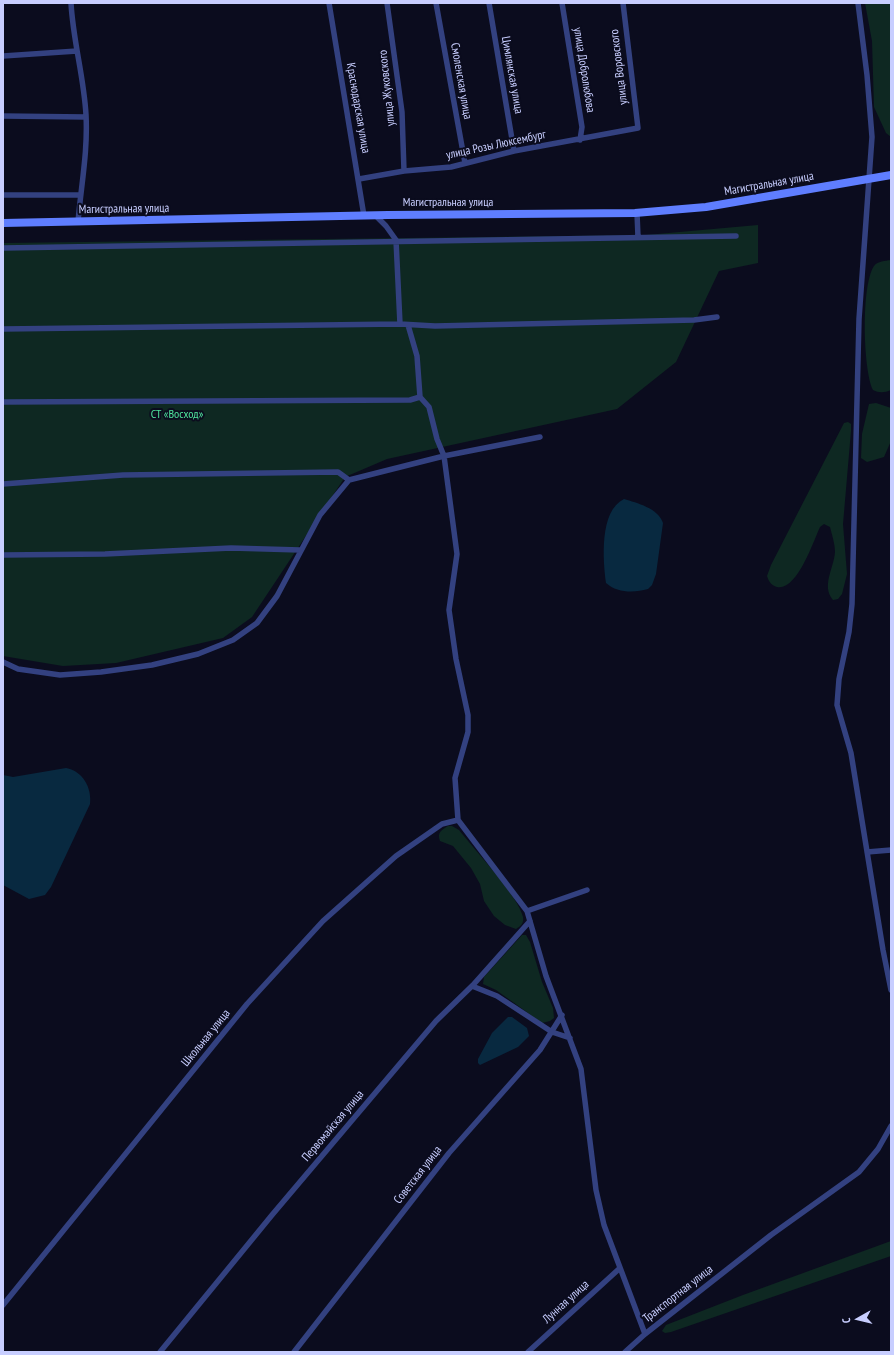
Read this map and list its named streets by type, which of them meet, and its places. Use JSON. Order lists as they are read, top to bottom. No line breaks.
{"streets":{"main road":["Магистральная улица"],"street":["улица Воровского","улица Добролюбова","Цимлянская улица","Смоленская улица","улица Жуковского","Краснодарская улица","улица Розы Люксембург","Школьная улица","Первомайская улица","Советская улица","Транспортная улица","Лунная улица"]},"crossings":[["улица Воровского","улица Розы Люксембург"],["улица Добролюбова","улица Розы Люксембург"],["Цимлянская улица","улица Розы Люксембург"],["Смоленская улица","улица Розы Люксембург"],["улица Жуковского","улица Розы Люксембург"],["Краснодарская улица","улица Розы Люксембург"],["Краснодарская улица","Магистральная улица"]],"parks":["СТ «Восход»"],"north":"left"}
